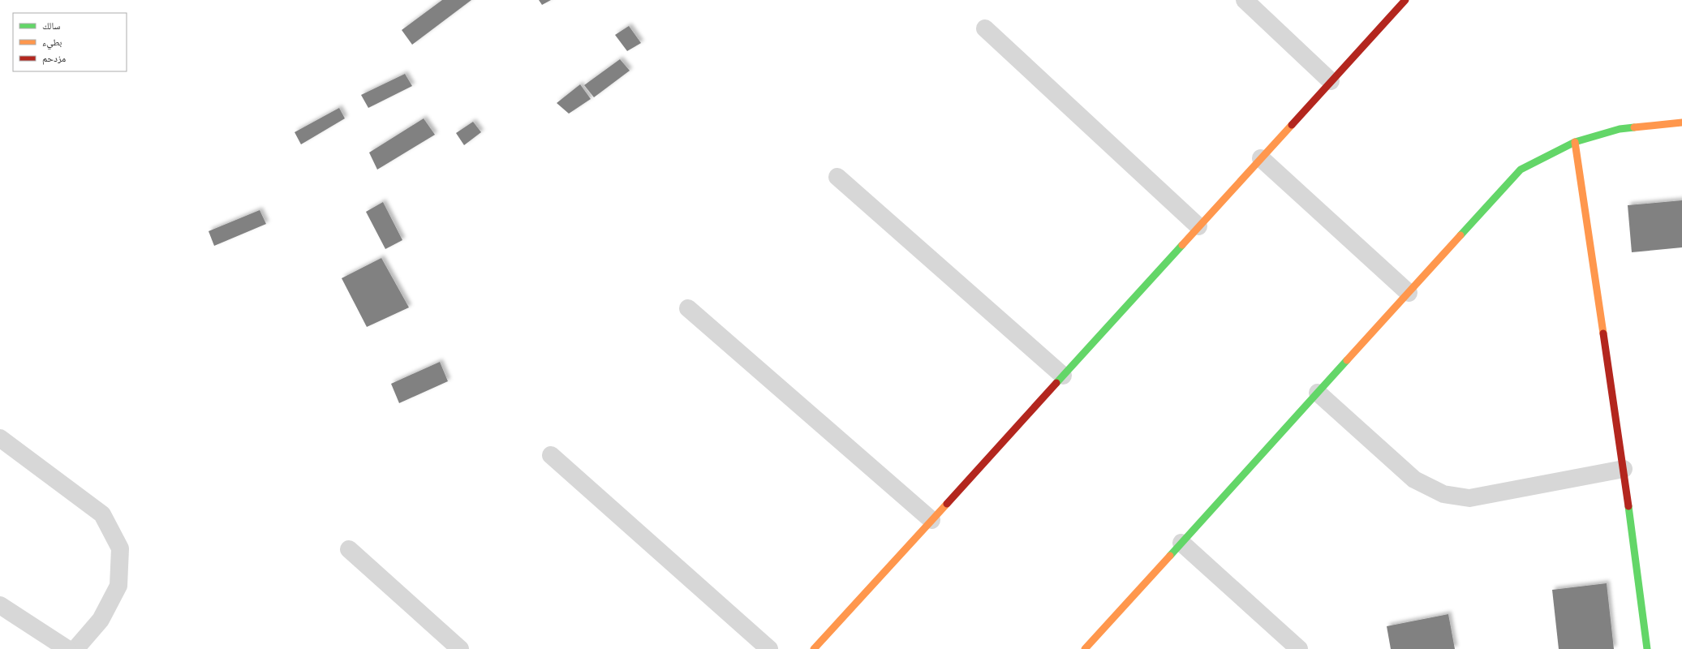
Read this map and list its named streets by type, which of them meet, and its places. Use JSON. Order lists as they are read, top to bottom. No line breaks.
{"legend":["سالك","بطيء","مزدحم"]}
